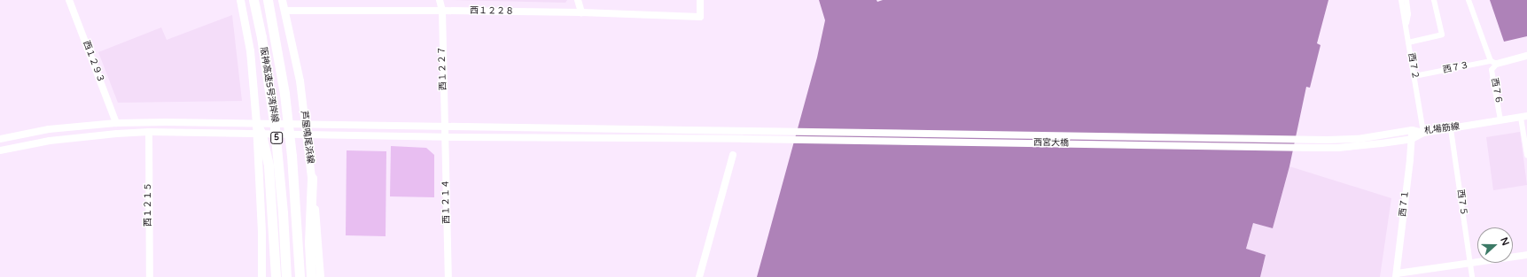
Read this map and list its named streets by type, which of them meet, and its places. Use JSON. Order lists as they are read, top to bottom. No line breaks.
{"streets":{"highway":["阪神高速5号湾岸線","5"],"main road":["芦屋鳴尾浜線"],"street":["西１２２８","西１２９３","西７２","西１２２７","西７３","西７６","札場筋線","西宮大橋","西１２１４","西７５","西７１","西１２１５"]},"crossings":[["西１２２８","西１２２７"],["西１２２８","芦屋鳴尾浜線"],["西７２","西７３"],["西７２","札場筋線"],["西１２２７","西１２１４"],["西７３","西７６"],["西７６","札場筋線"],["札場筋線","西宮大橋"],["札場筋線","西７５"],["札場筋線","西７１"]],"north":"right"}
